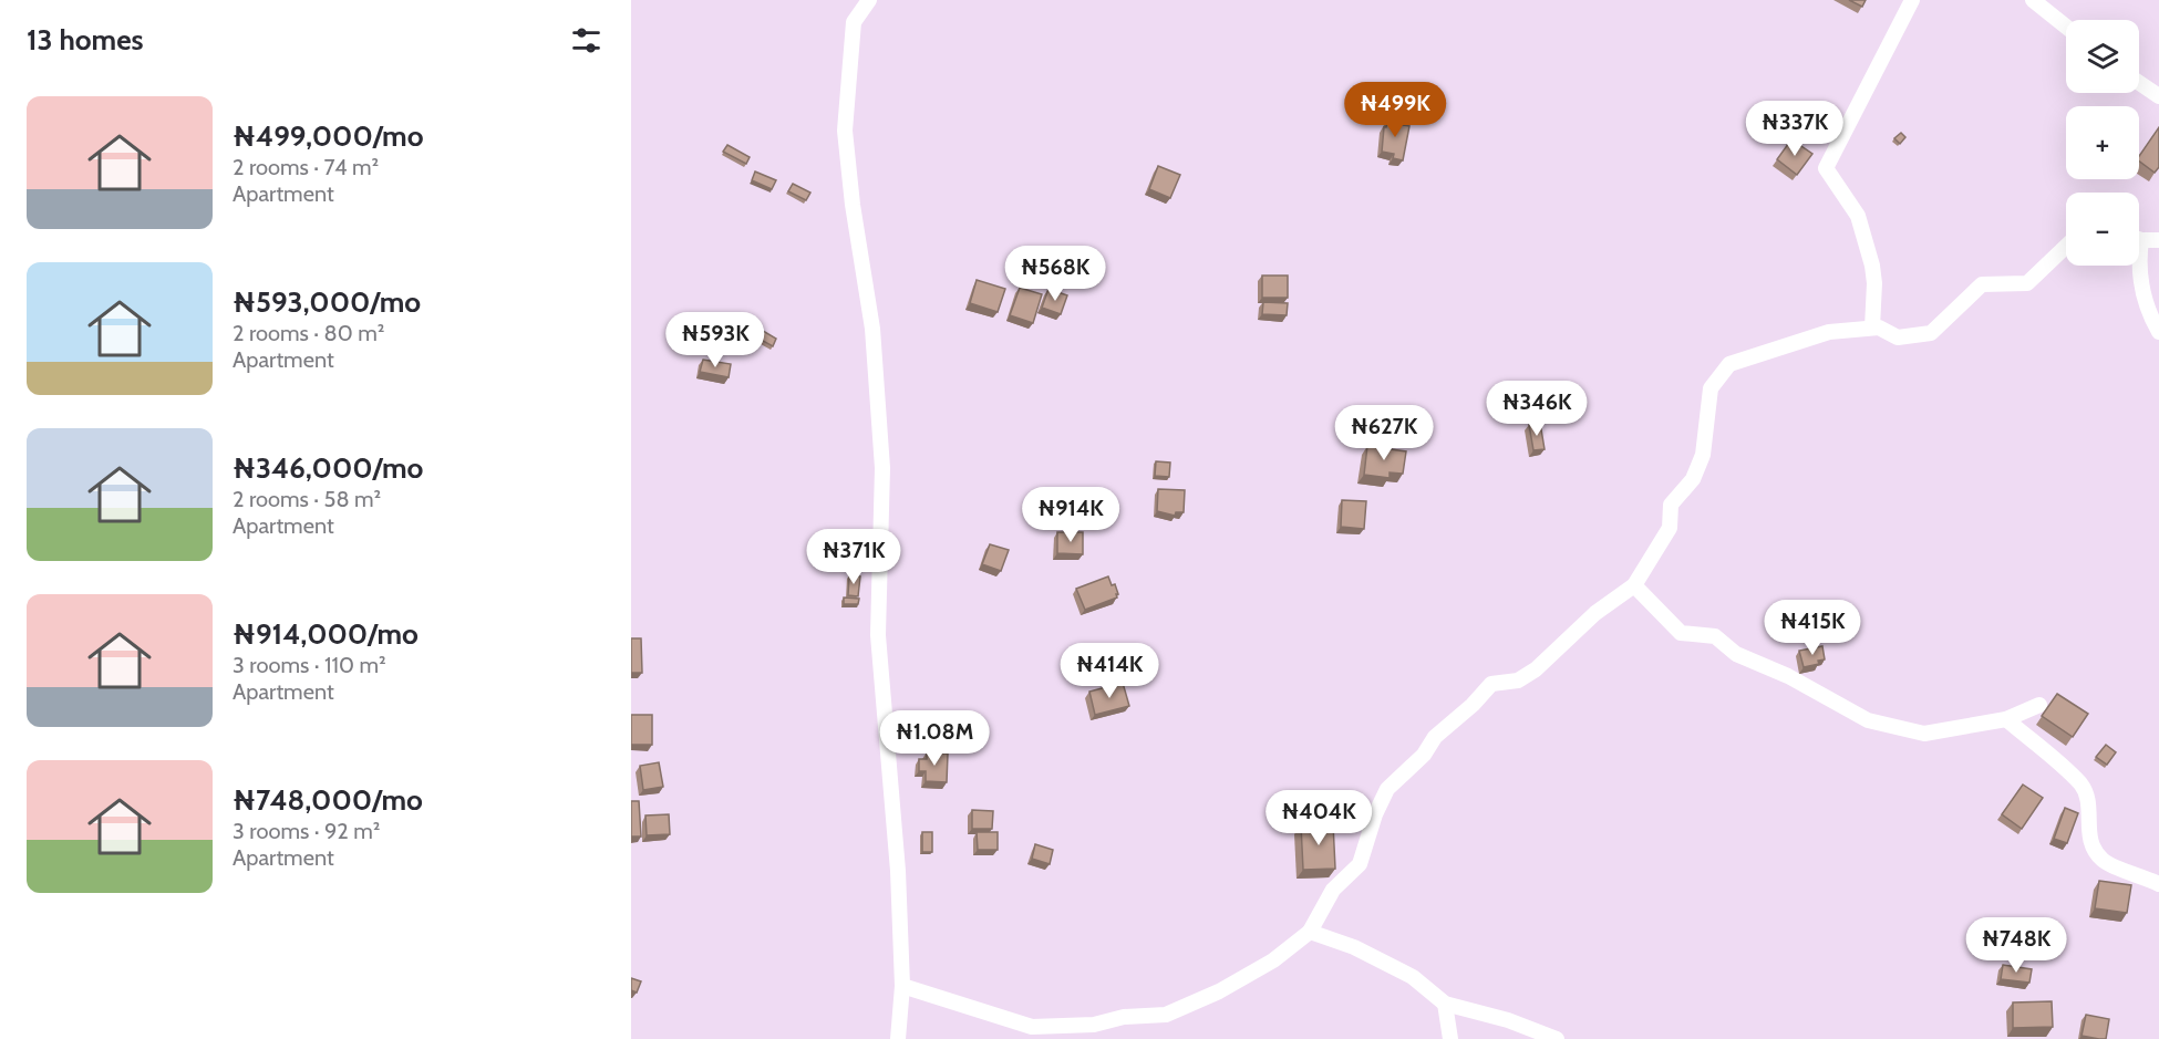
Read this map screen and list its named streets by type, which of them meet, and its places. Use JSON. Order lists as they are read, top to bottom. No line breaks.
{"page":{"heading":"13 homes","map_buttons":["+","−"],"list":[{"name":"₦499,000/mo","note":"2 rooms · 74 m² · Apartment"},{"name":"₦593,000/mo","note":"2 rooms · 80 m² · Apartment"},{"name":"₦346,000/mo","note":"2 rooms · 58 m² · Apartment"},{"name":"₦914,000/mo","note":"3 rooms · 110 m² · Apartment"},{"name":"₦748,000/mo","note":"3 rooms · 92 m² · Apartment"}],"price":["₦499K","₦337K","₦568K","₦593K","₦346K","₦627K","₦914K","₦371K","₦415K","₦414K","₦1.08M","₦404K","₦748K"]}}
